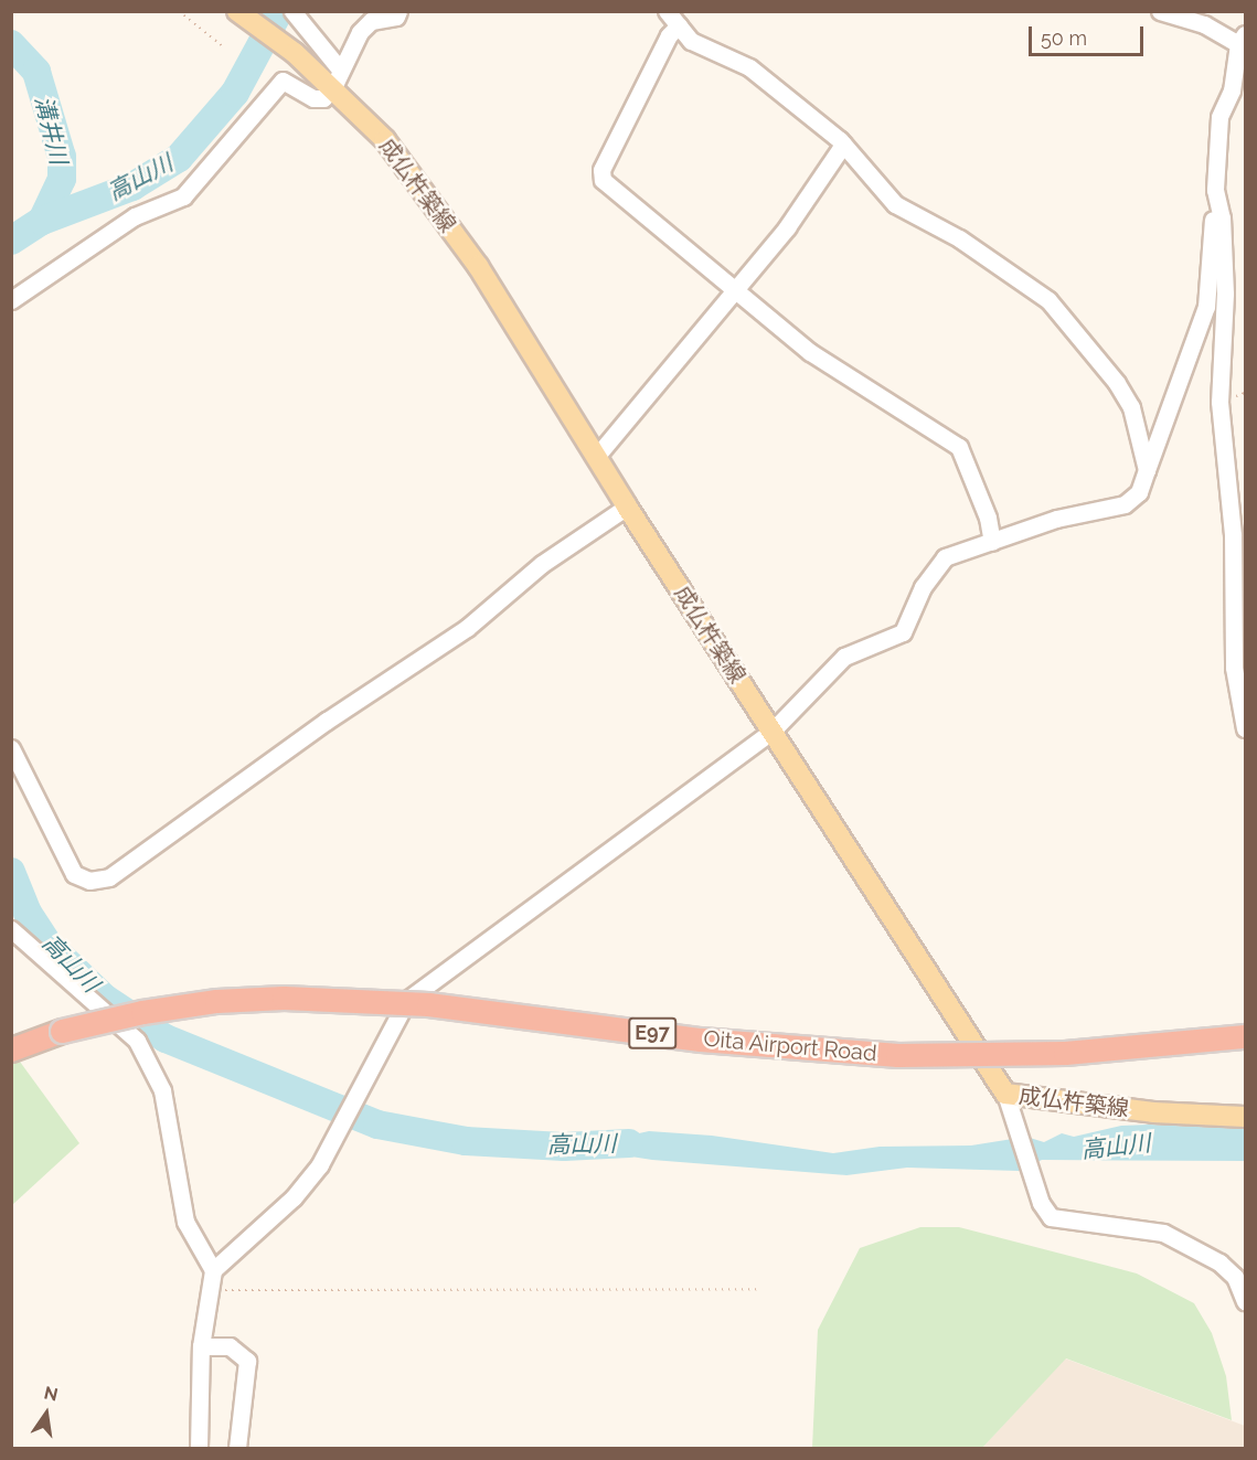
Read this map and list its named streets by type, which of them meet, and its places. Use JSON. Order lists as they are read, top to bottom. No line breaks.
{"streets":{"highway":["E97","Oita Airport Road"],"main road":["成仏杵築線"]},"water":["溝井川","高山川"],"scale_bar":"50 m","north":"top"}
